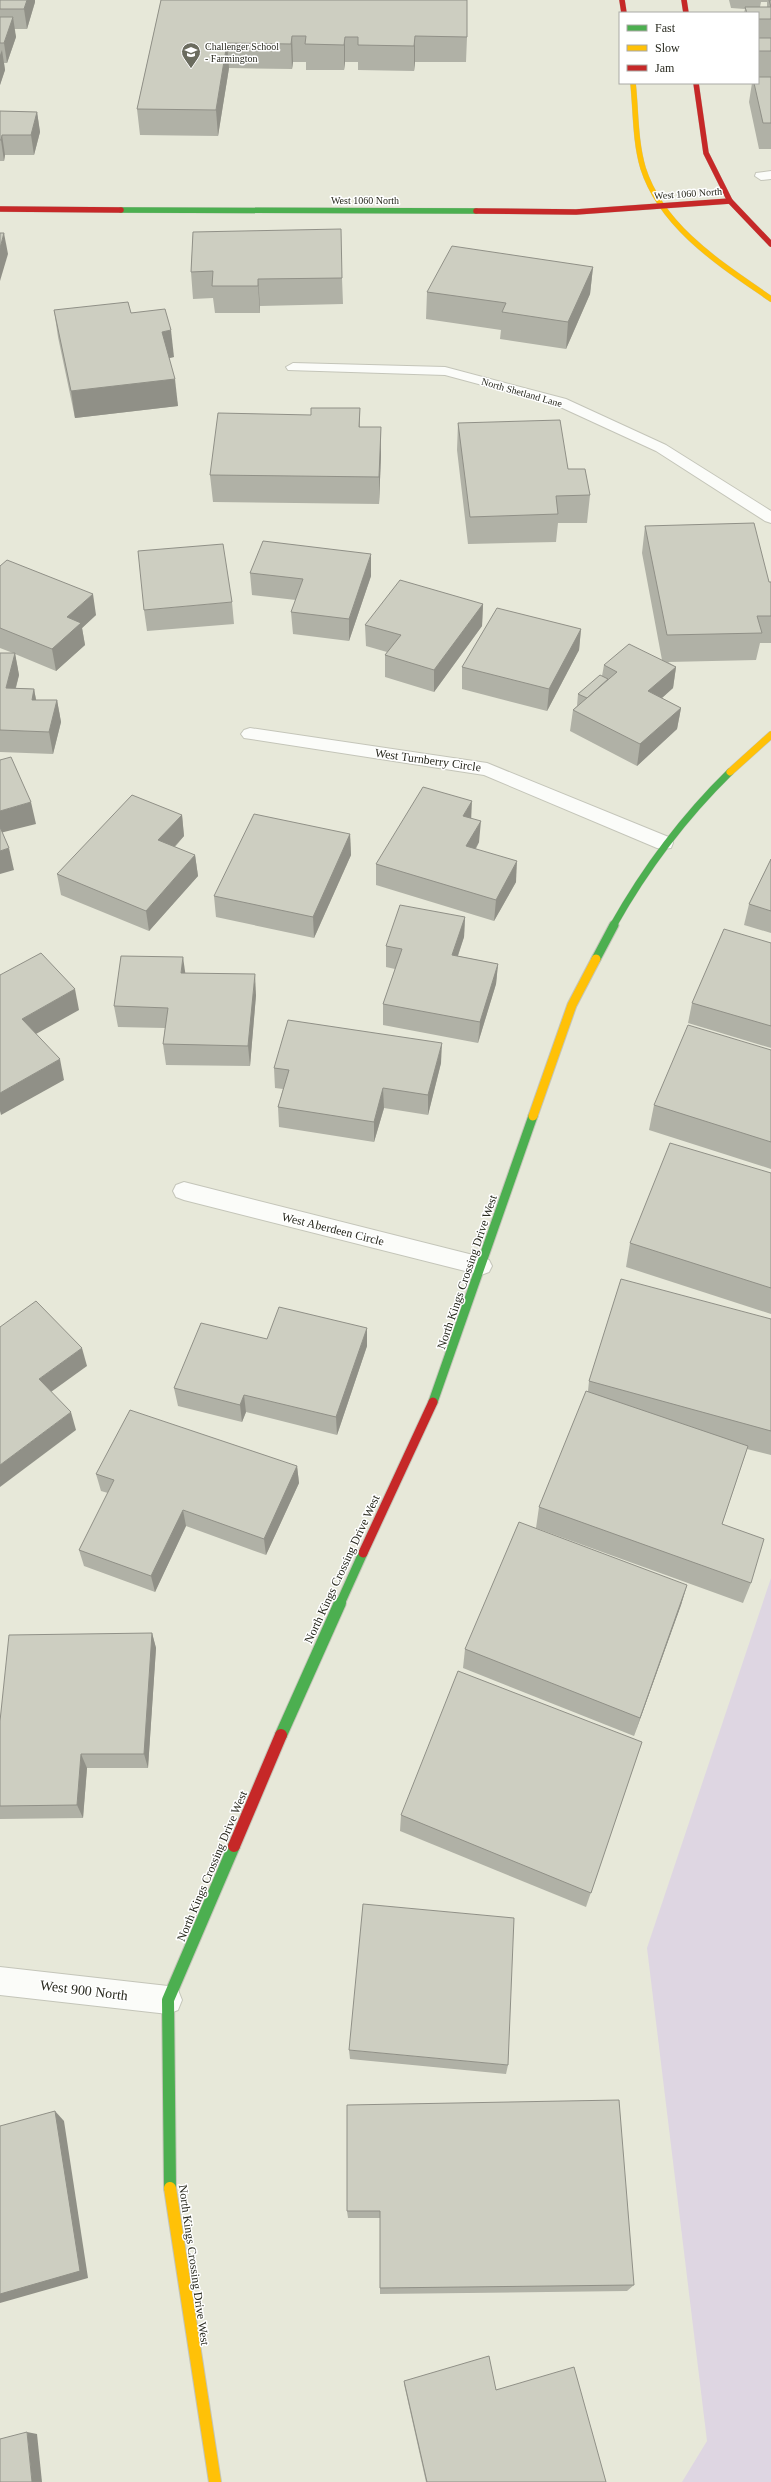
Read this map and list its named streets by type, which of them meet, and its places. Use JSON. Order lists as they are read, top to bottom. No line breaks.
{"streets":{"street":["West 1060 North","North Shetland Lane","West Turnberry Circle","West Aberdeen Circle","North Kings Crossing Drive West","West 900 North"]},"crossings":[["West Turnberry Circle","North Kings Crossing Drive West"],["West Aberdeen Circle","North Kings Crossing Drive West"],["North Kings Crossing Drive West","West 900 North"]],"places":{"school or university":["Challenger School - Farmington"]},"legend":["Fast","Slow","Jam"]}
